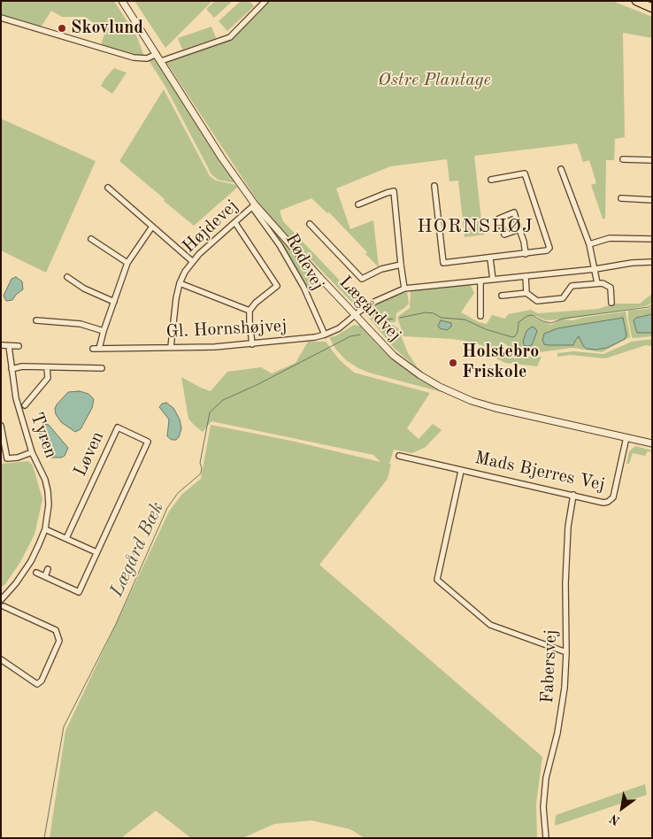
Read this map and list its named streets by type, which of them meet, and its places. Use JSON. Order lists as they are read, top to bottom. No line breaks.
{"streets":{"street":["Højdevej","Rødevej","Lægårdvej","Gl. Hornshøjvej","Tyren","Løven","Mads Bjerres Vej","Fabersvej"]},"crossings":[["Højdevej","Rødevej"],["Højdevej","Lægårdvej"],["Højdevej","Gl. Hornshøjvej"],["Rødevej","Lægårdvej"],["Rødevej","Gl. Hornshøjvej"],["Lægårdvej","Gl. Hornshøjvej"],["Lægårdvej","Mads Bjerres Vej"],["Mads Bjerres Vej","Fabersvej"]],"districts":["HORNSHØJ"],"water":["Lægård Bæk"],"parks":["Østre Plantage"],"places":["Skovlund","Holstebro Friskole"],"north":"bottom left"}
